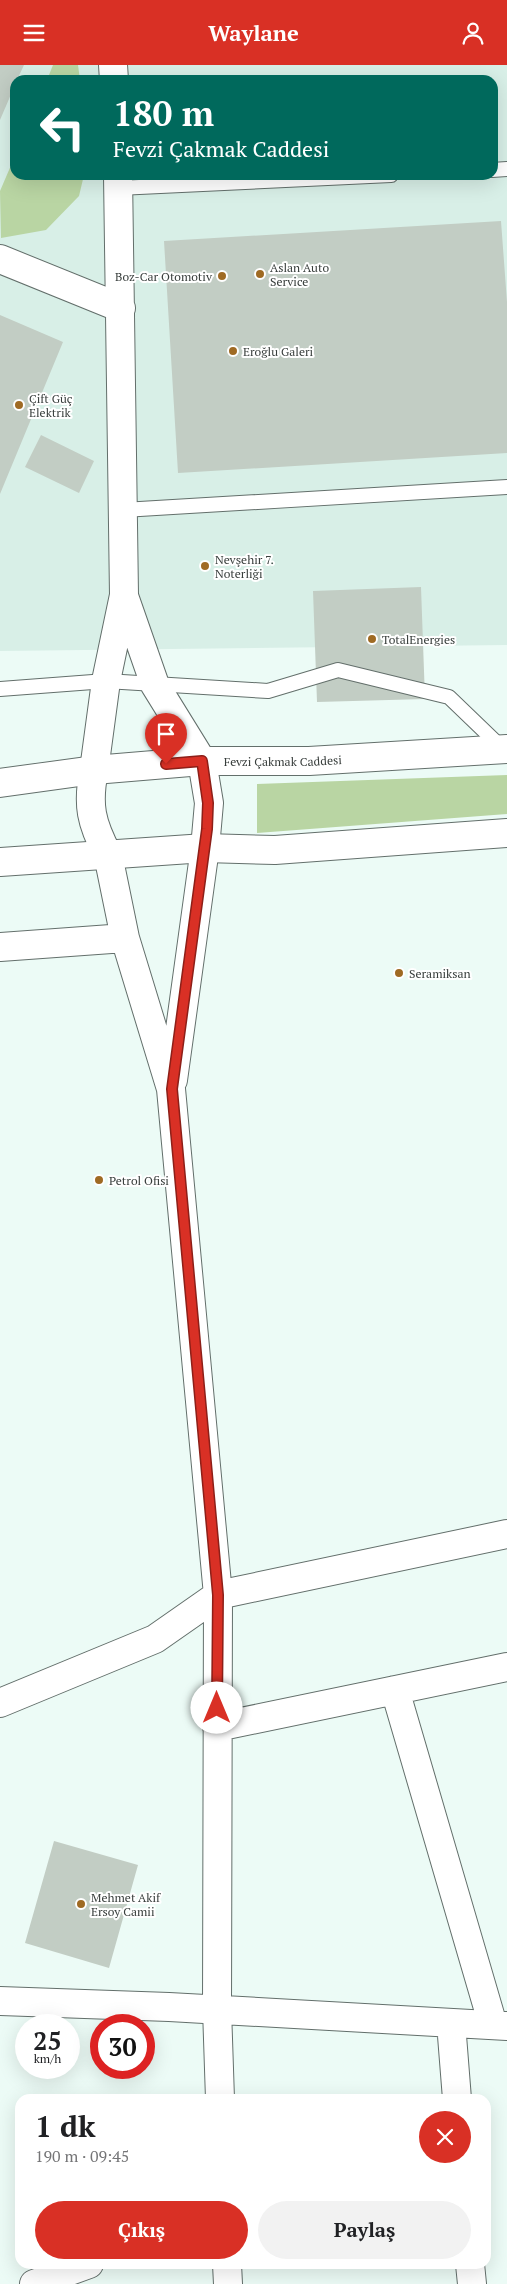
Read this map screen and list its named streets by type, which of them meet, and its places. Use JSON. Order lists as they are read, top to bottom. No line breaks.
{"streets":{"street":["Fevzi Çakmak Caddesi"]},"places":["Aslan Auto Service","Boz-Car Otomotiv","Eroğlu Galeri","Çift Güç Elektrik","Nevşehir 7. Noterliği","TotalEnergies","Seramiksan","Petrol Ofisi","Mehmet Akif Ersoy Camii"],"page":{"header":"Waylane","turn":["180 m","Fevzi Çakmak Caddesi"],"speed":"25 km/h","limit":"30","heading":["1 dk","190 m · 09:45"],"buttons":["Çıkış","Paylaş"]}}
